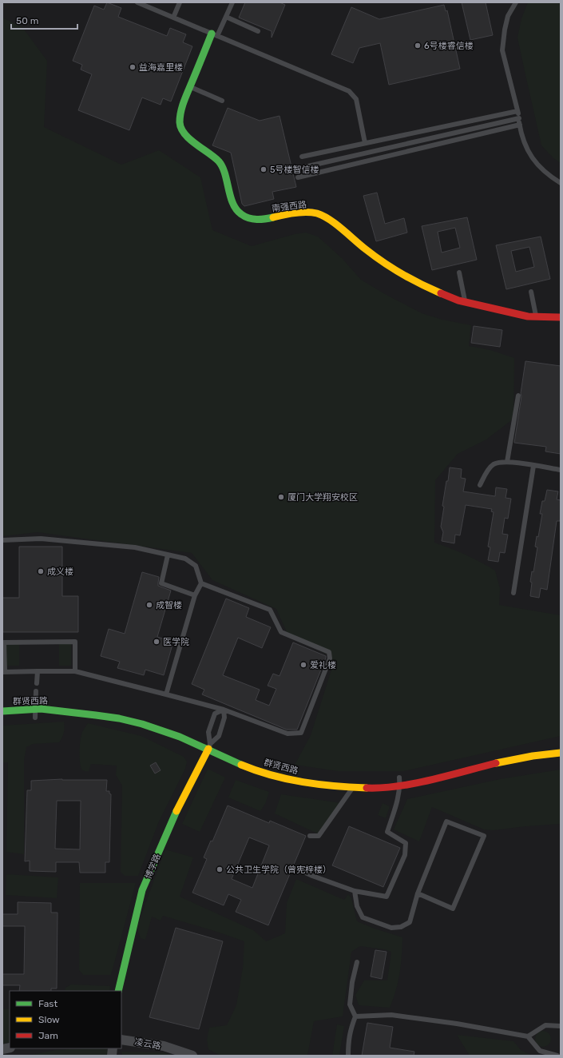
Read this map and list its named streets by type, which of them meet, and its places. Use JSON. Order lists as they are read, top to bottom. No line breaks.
{"streets":{"street":["南强西路","群贤西路","博学路","凌云路"]},"crossings":[["群贤西路","博学路"]],"places":["6号楼睿信楼","益海嘉里楼","5号楼智信楼","厦门大学翔安校区","成义楼","成智楼","医学院","爱礼楼","公共卫生学院（曾宪梓楼）"],"legend":["Fast","Slow","Jam"],"scale_bar":"50 m"}
